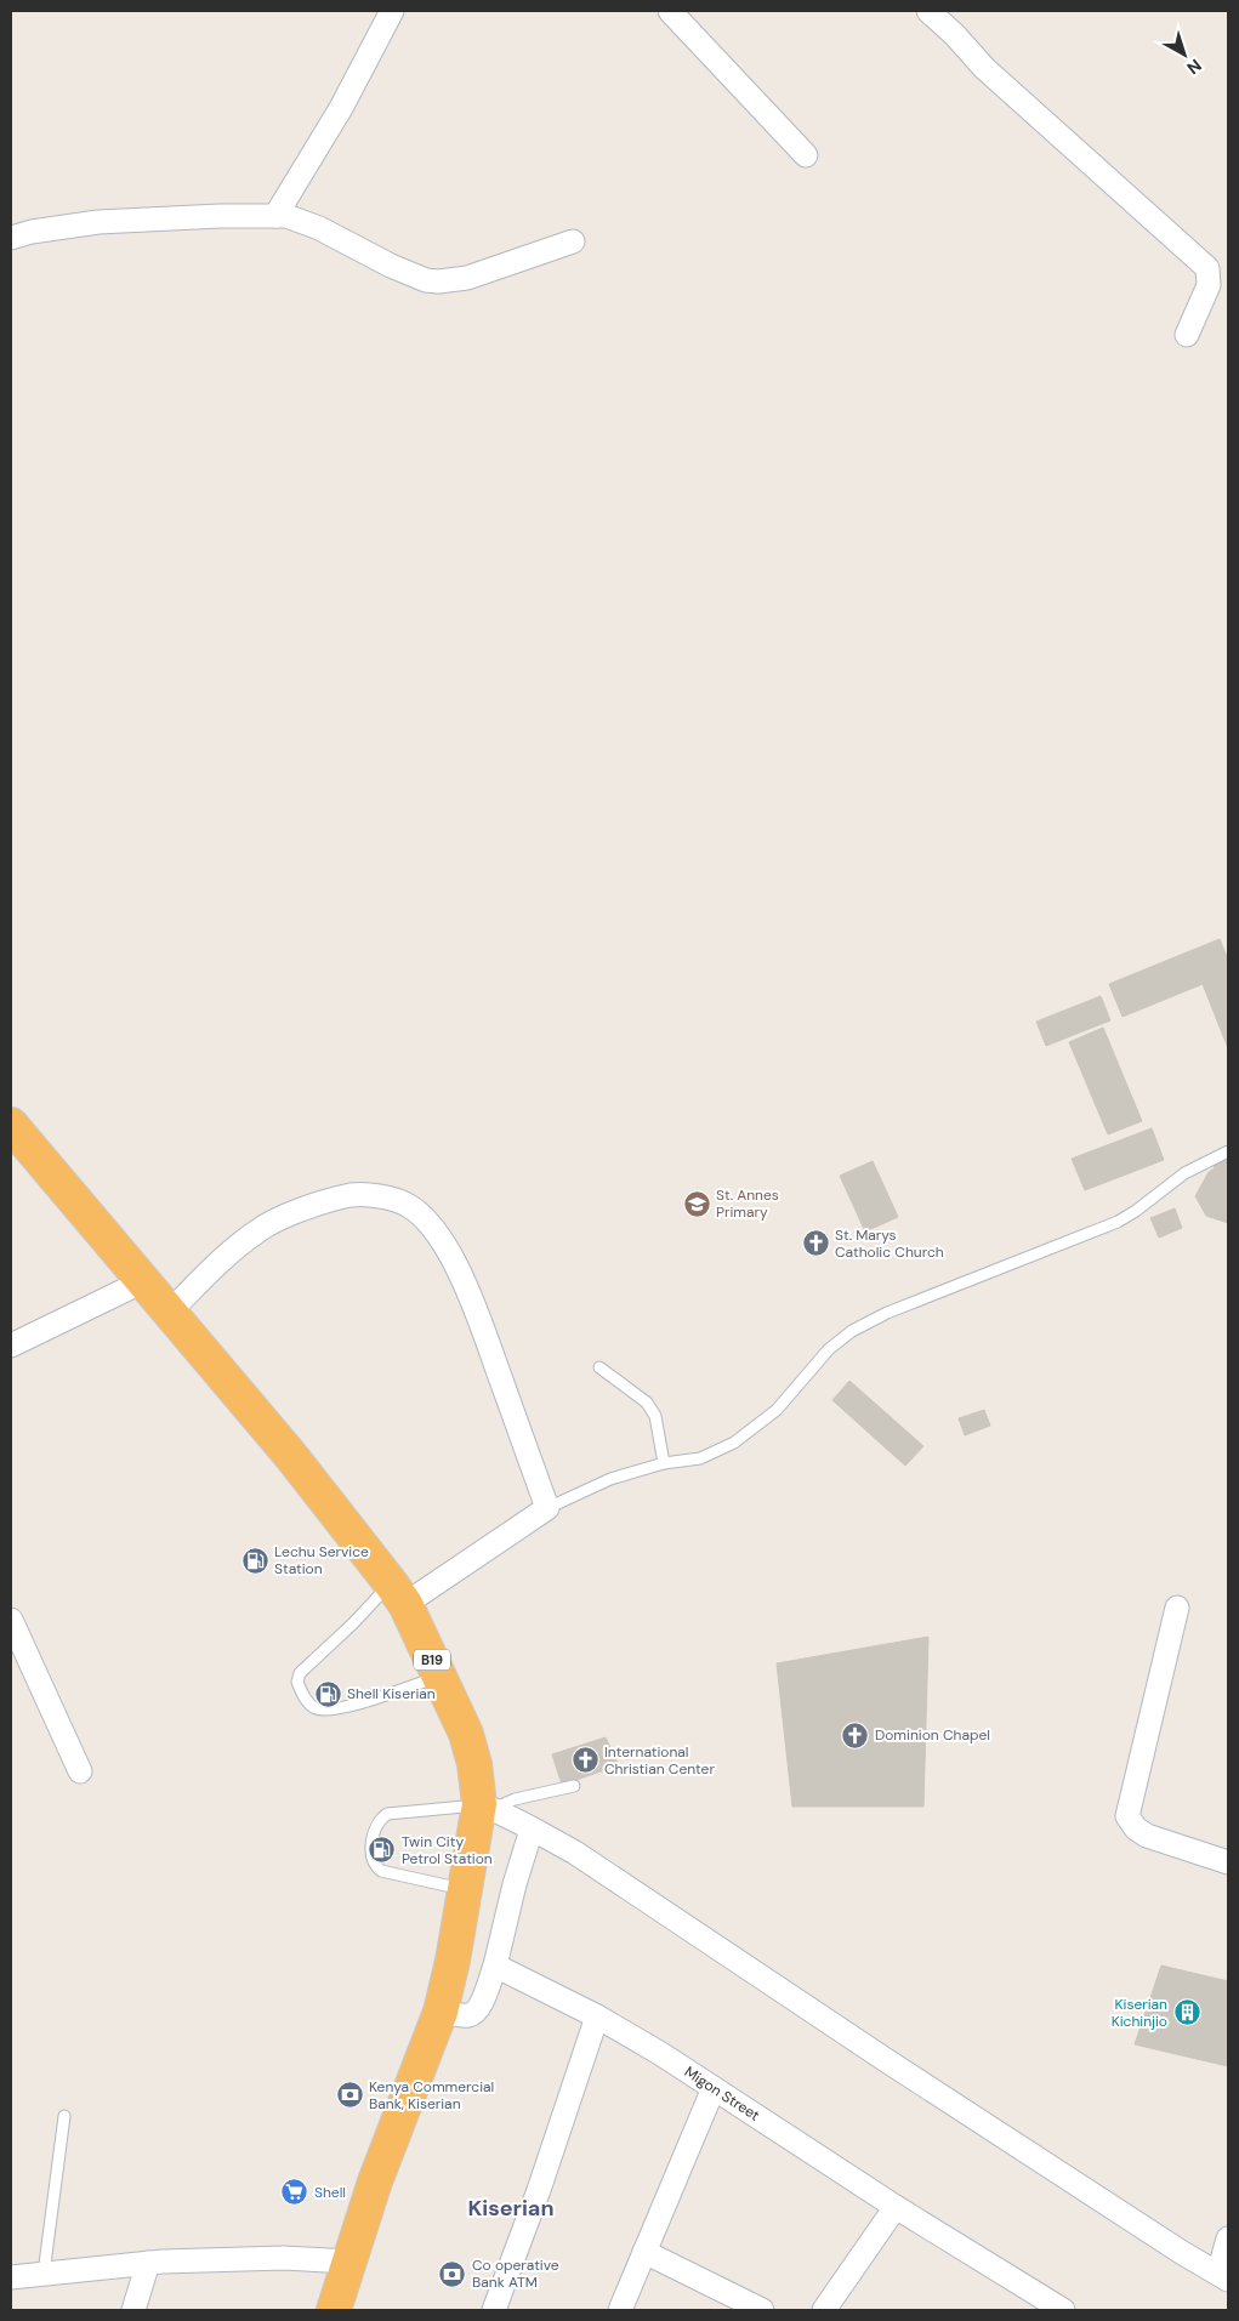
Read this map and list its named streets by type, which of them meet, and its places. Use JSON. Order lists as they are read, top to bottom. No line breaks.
{"streets":{"highway":["B19"],"street":["Migon Street"]},"districts":["Kiserian"],"places":{"school or university":["St. Annes Primary"],"church":["St. Marys Catholic Church","Dominion Chapel","International Christian Center"],"fuel station":["Lechu Service Station","Shell Kiserian","Twin City Petrol Station"],"building":["Kiserian Kichinjio"],"bank":["Kenya Commercial Bank, Kiserian","Co operative Bank ATM"],"supermarket":["Shell"]},"north":"bottom right"}
